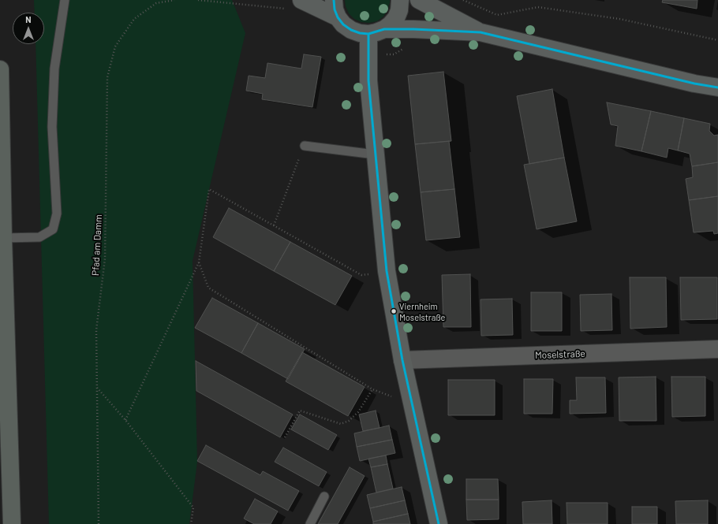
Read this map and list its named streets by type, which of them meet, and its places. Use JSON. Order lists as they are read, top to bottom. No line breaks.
{"streets":{"street":["Moselstraße"],"path":["Pfad am Damm"]},"places":["Viernheim Moselstraße"],"north":"top"}
